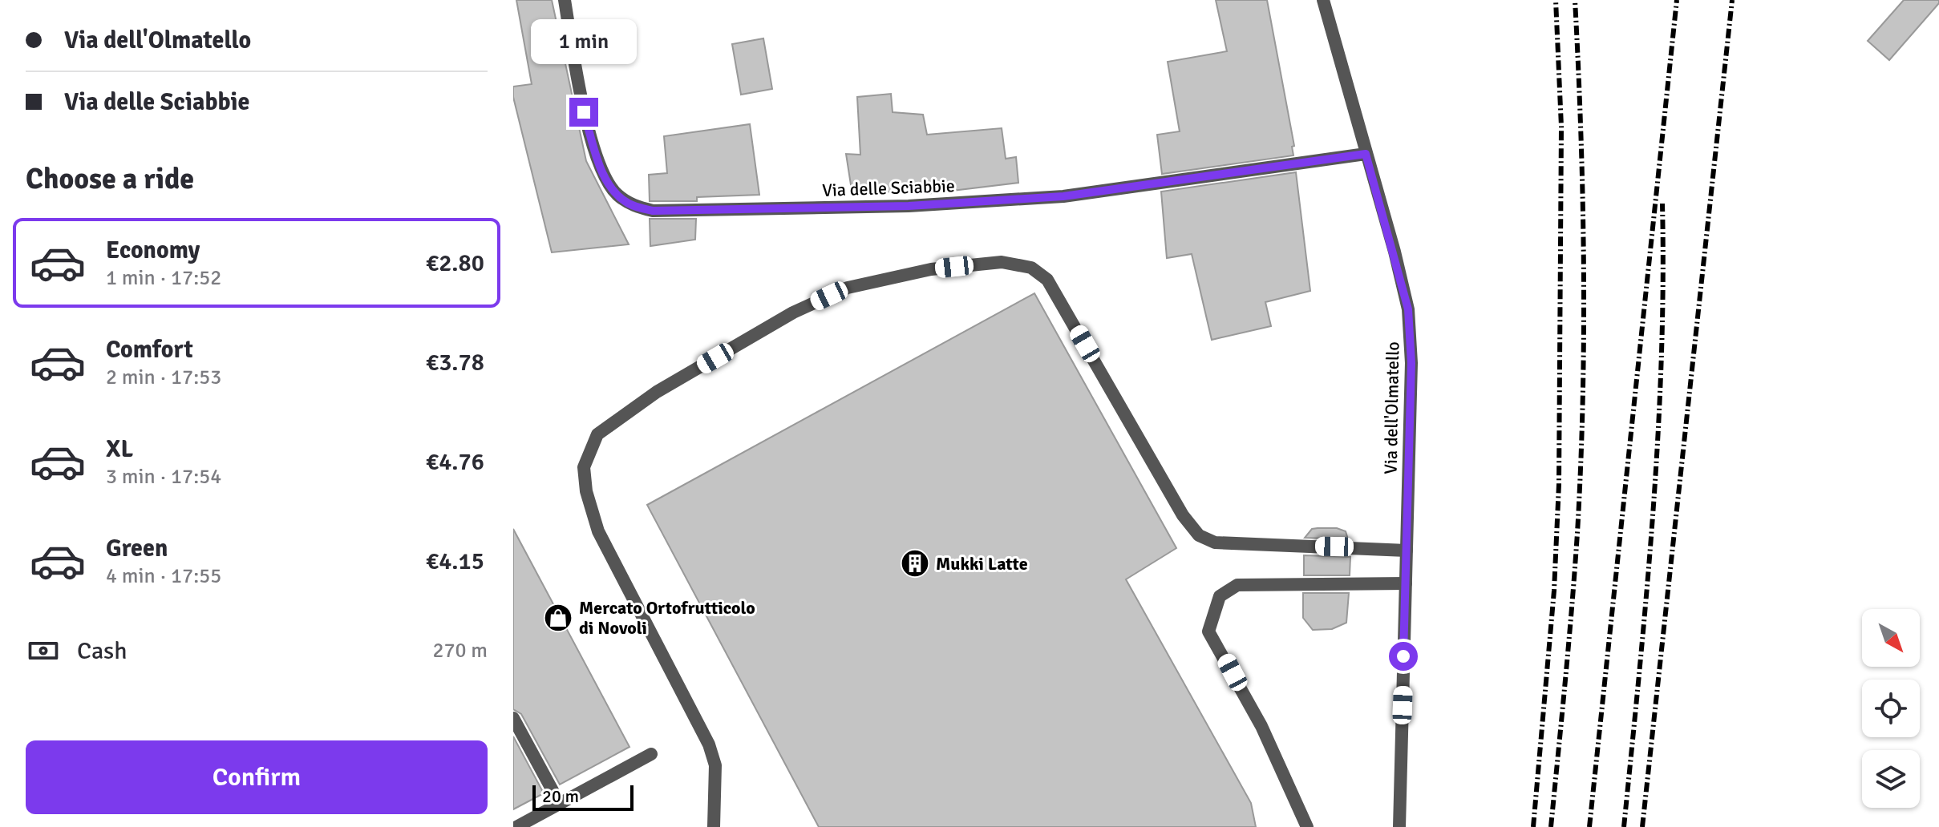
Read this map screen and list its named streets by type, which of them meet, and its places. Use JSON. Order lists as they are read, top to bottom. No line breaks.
{"streets":{"street":["Via delle Sciabbie","Via dell'Olmatello"]},"crossings":[["Via delle Sciabbie","Via dell'Olmatello"]],"places":{"building":["Mukki Latte"],"shop":["Mercato Ortofrutticolo di Novoli"]},"scale_bar":"20 m","north":"bottom right","page":{"banner":["Via dell'Olmatello","Via delle Sciabbie"],"bubble":"1 min","heading":"Choose a ride","list":[{"name":"Economy","note":"1 min · 17:52","value":"€2.80"},{"name":"Comfort","note":"2 min · 17:53","value":"€3.78"},{"name":"XL","note":"3 min · 17:54","value":"€4.76"},{"name":"Green","note":"4 min · 17:55","value":"€4.15"}],"pay":["Cash","270 m"],"buttons":"Confirm","scale":"20 m"}}
